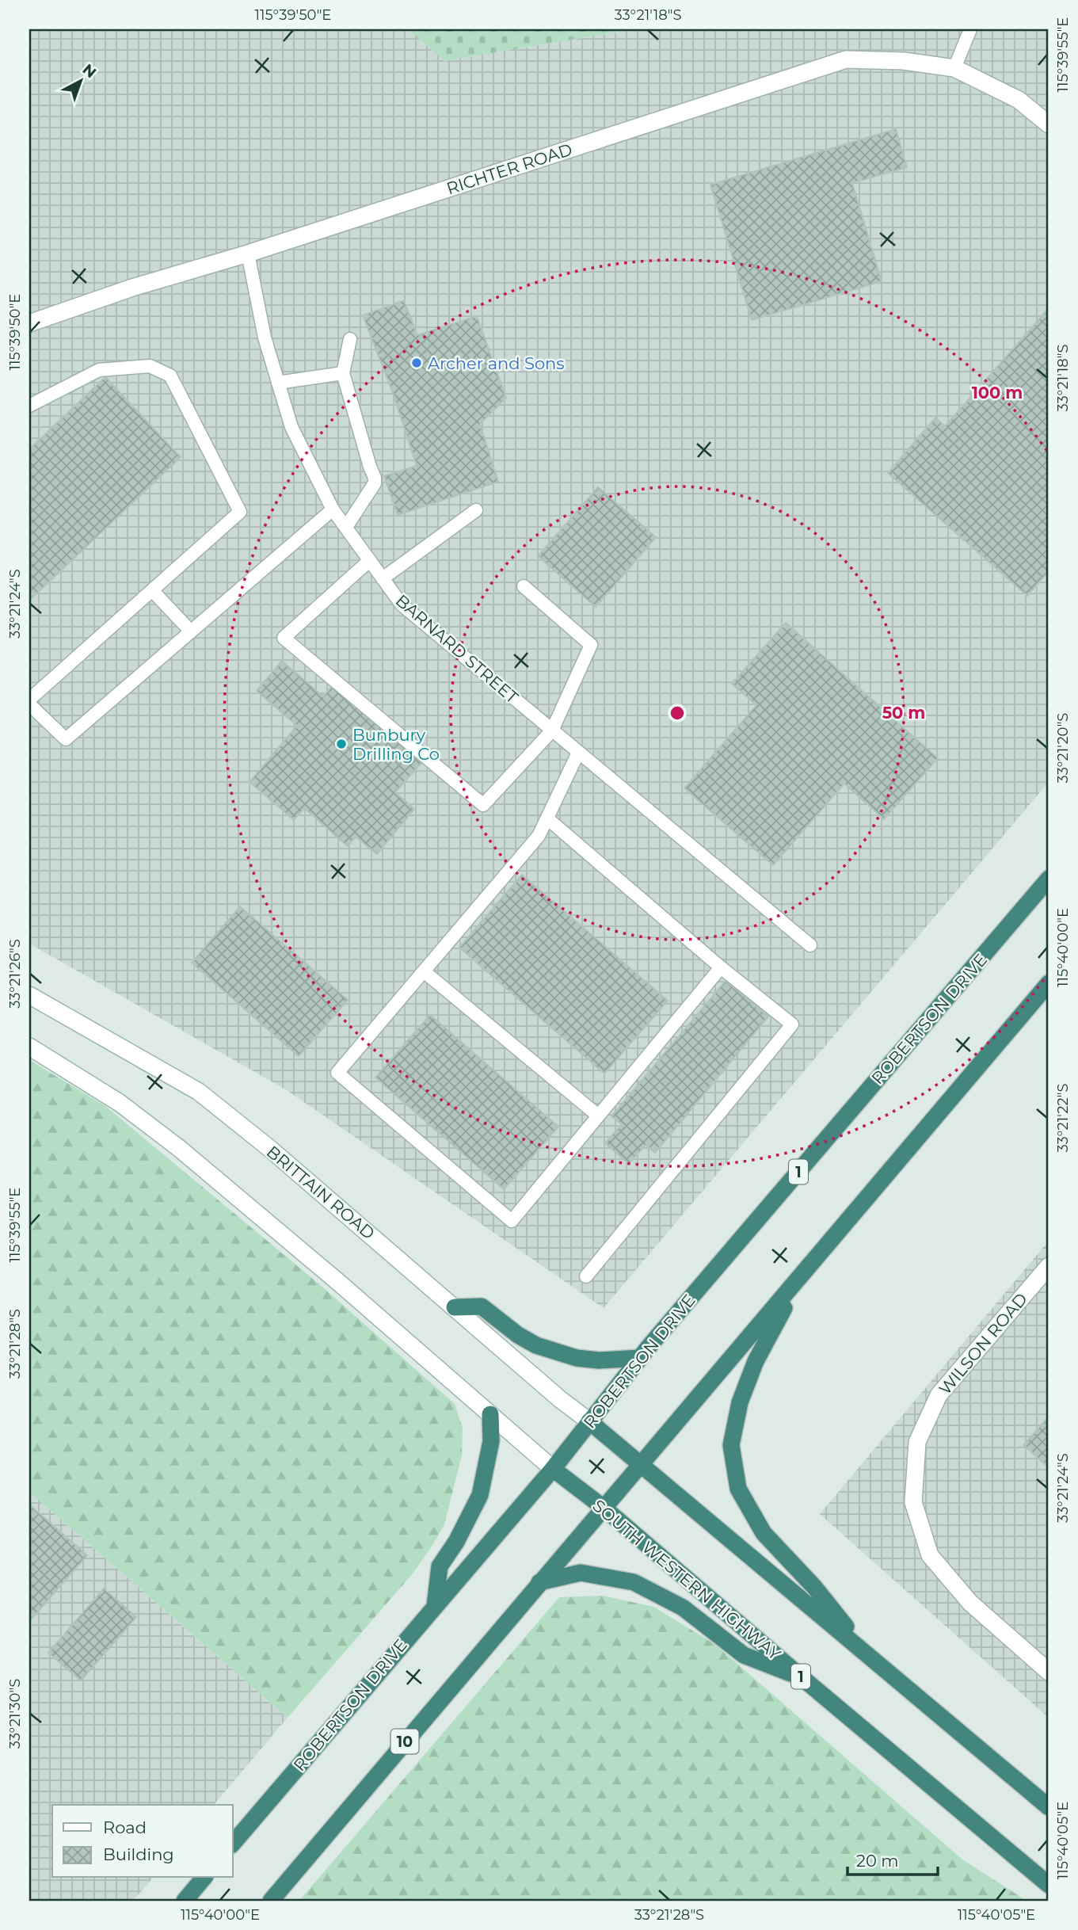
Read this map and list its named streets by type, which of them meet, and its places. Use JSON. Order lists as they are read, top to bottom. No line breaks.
{"streets":{"highway":["ROBERTSON DRIVE","1","SOUTH WESTERN HIGHWAY","10"],"street":["RICHTER ROAD","BRITTAIN ROAD","WILSON ROAD"],"lane":["BARNARD STREET"]},"crossings":[["RICHTER ROAD","BARNARD STREET"],["ROBERTSON DRIVE","BRITTAIN ROAD"],["ROBERTSON DRIVE","SOUTH WESTERN HIGHWAY"],["SOUTH WESTERN HIGHWAY","10"]],"places":["Archer and Sons","Bunbury Drilling Co"],"legend":["Road","Building"],"scale_bar":"20 m","north":"top right","coordinates":["115°39'50\"E","33°21'18\"S","115°39'55\"E","33°21'24\"S","33°21'20\"S","115°40'00\"E","33°21'26\"S","33°21'22\"S","33°21'28\"S","33°21'30\"S","115°40'05\"E"],"rings":["100 m","50 m"]}
